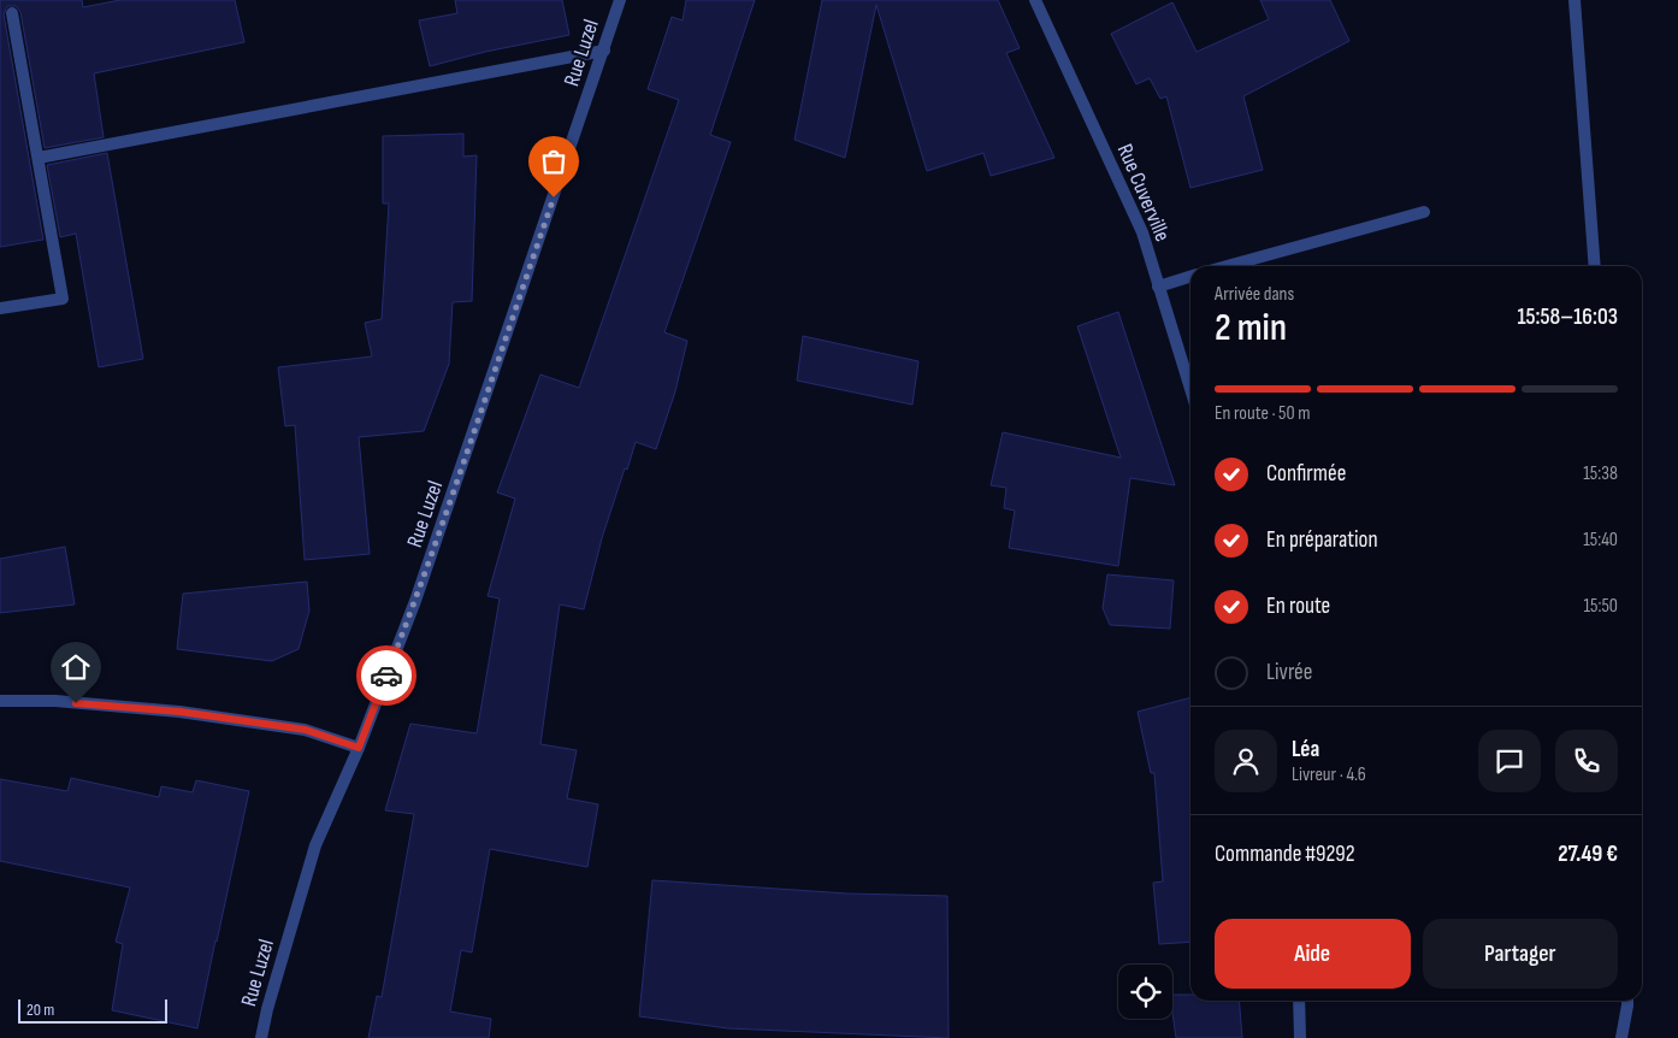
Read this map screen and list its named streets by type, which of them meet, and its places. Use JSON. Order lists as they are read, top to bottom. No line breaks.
{"streets":{"street":["Rue Luzel","Rue Cuverville"]},"scale_bar":"20 m","page":{"heading":["2 min","Arrivée dans","15:58–16:03"],"panel":["Léa","Livreur · 4.6","Commande #9292","27.49 €"],"bar":"En route · 50 m","list":[["Confirmée","15:38"],["En préparation","15:40"],["En route","15:50"],"Livrée"],"buttons":["Aide","Partager"],"scale":"20 m"}}
